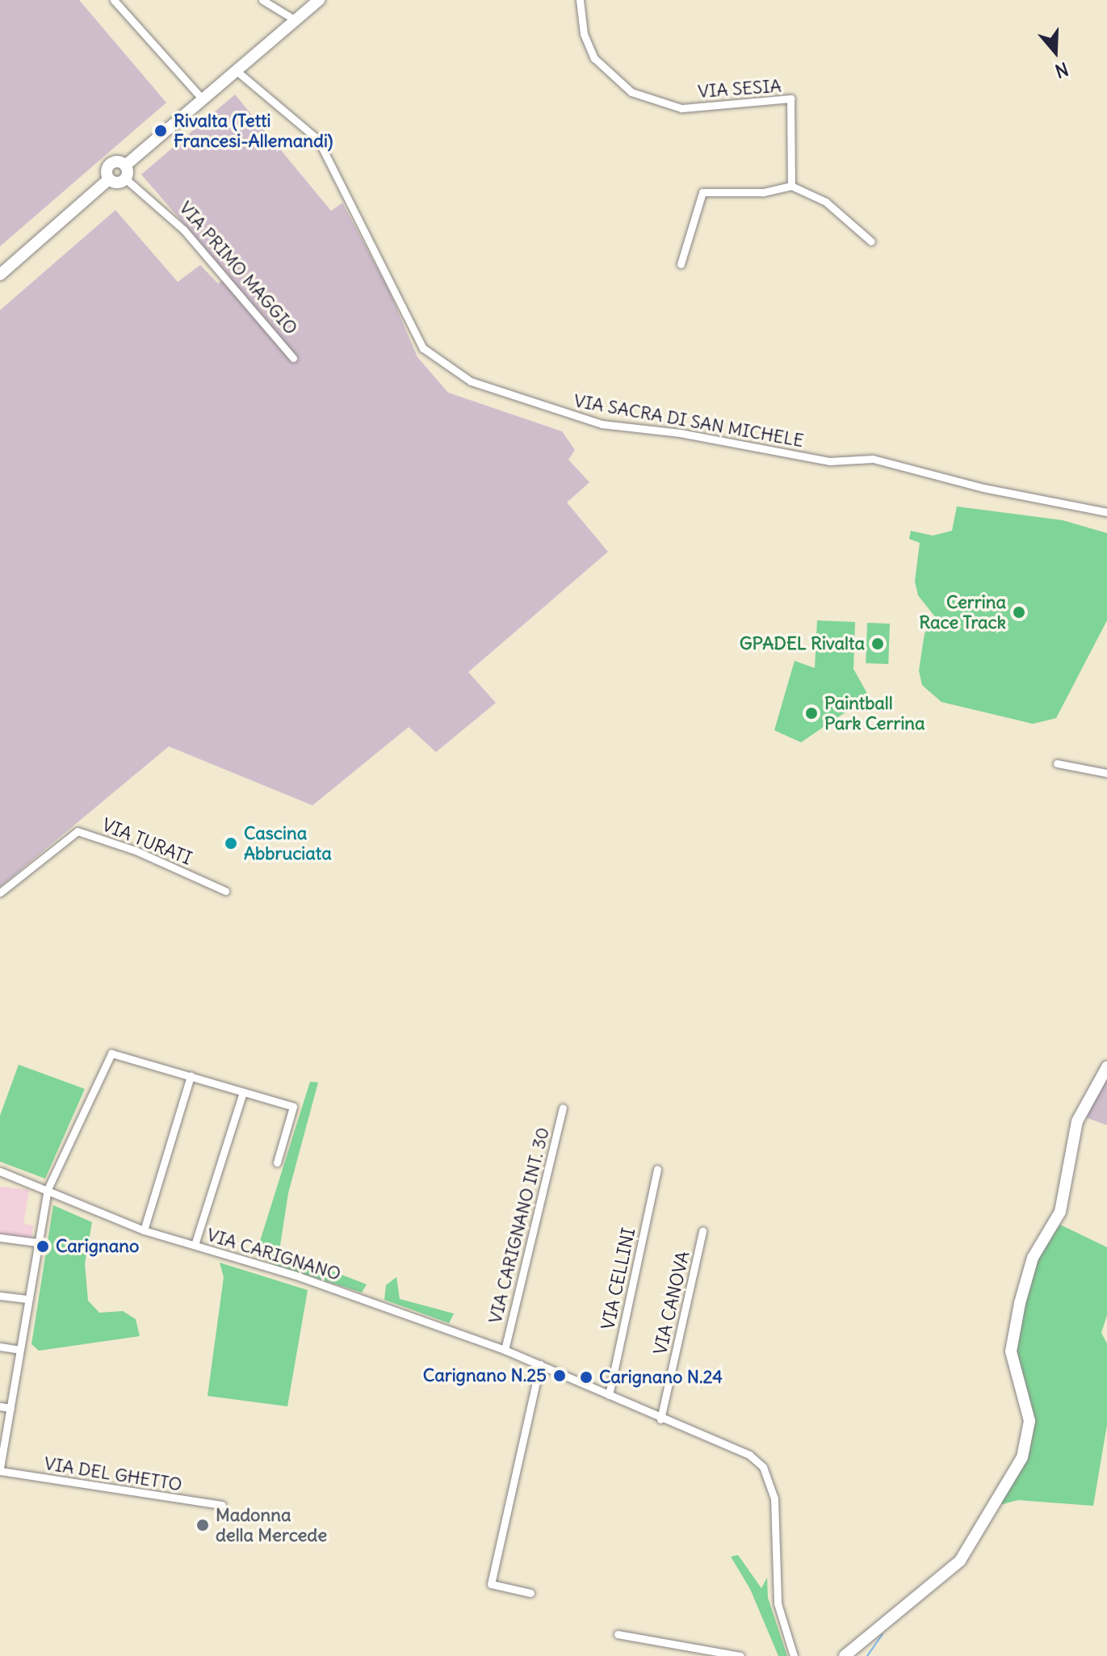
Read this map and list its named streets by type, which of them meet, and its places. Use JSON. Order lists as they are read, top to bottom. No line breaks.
{"streets":{"street":["VIA SESIA","VIA PRIMO MAGGIO","VIA SACRA DI SAN MICHELE","VIA TURATI","VIA CARIGNANO INT. 30","VIA CARIGNANO","VIA CELLINI","VIA CANOVA","VIA DEL GHETTO"]},"crossings":[["VIA CARIGNANO INT. 30","VIA CARIGNANO"],["VIA CARIGNANO","VIA CELLINI"],["VIA CARIGNANO","VIA CANOVA"]],"places":["Rivalta (Tetti Francesi-Allemandi)","Cerrina Race Track","GPADEL Rivalta","Paintball Park Cerrina","Cascina Abbruciata","Carignano","Carignano N.25","Carignano N.24","Madonna della Mercede"],"north":"bottom"}
